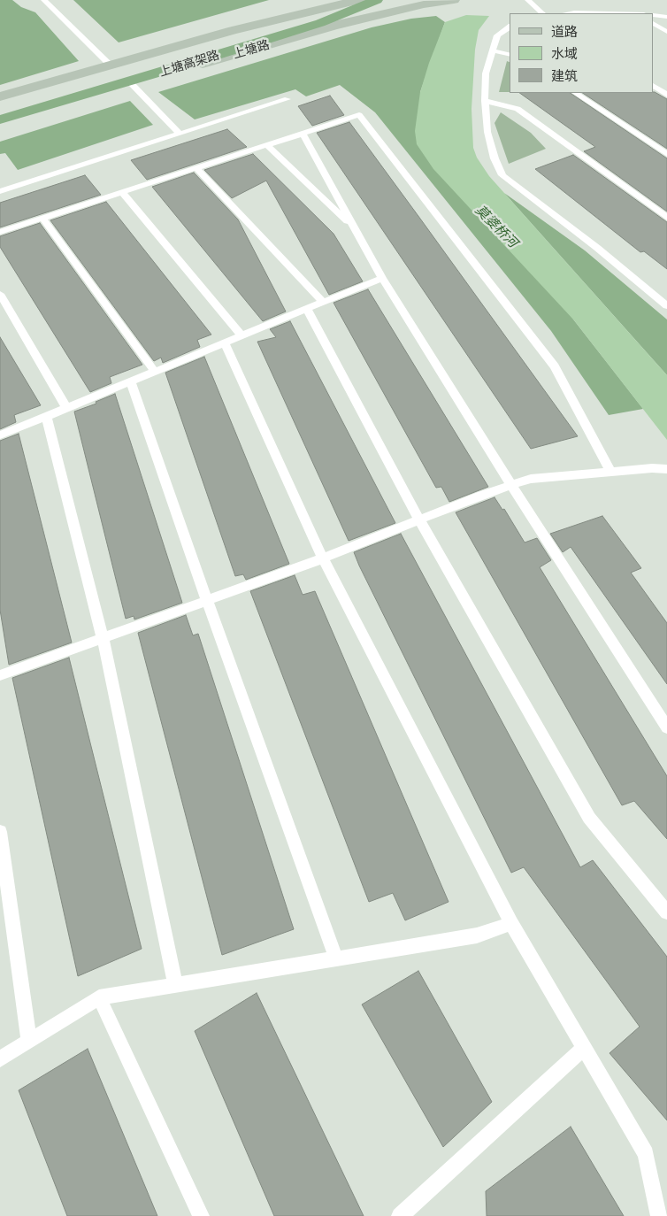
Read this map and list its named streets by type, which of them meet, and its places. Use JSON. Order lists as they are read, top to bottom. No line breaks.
{"streets":{"highway":["上塘高架路"],"main road":["上塘路"]},"crossings":[["上塘路","上塘高架路"]],"water":["莫婆桥河"],"legend":["道路","水域","建筑"]}
